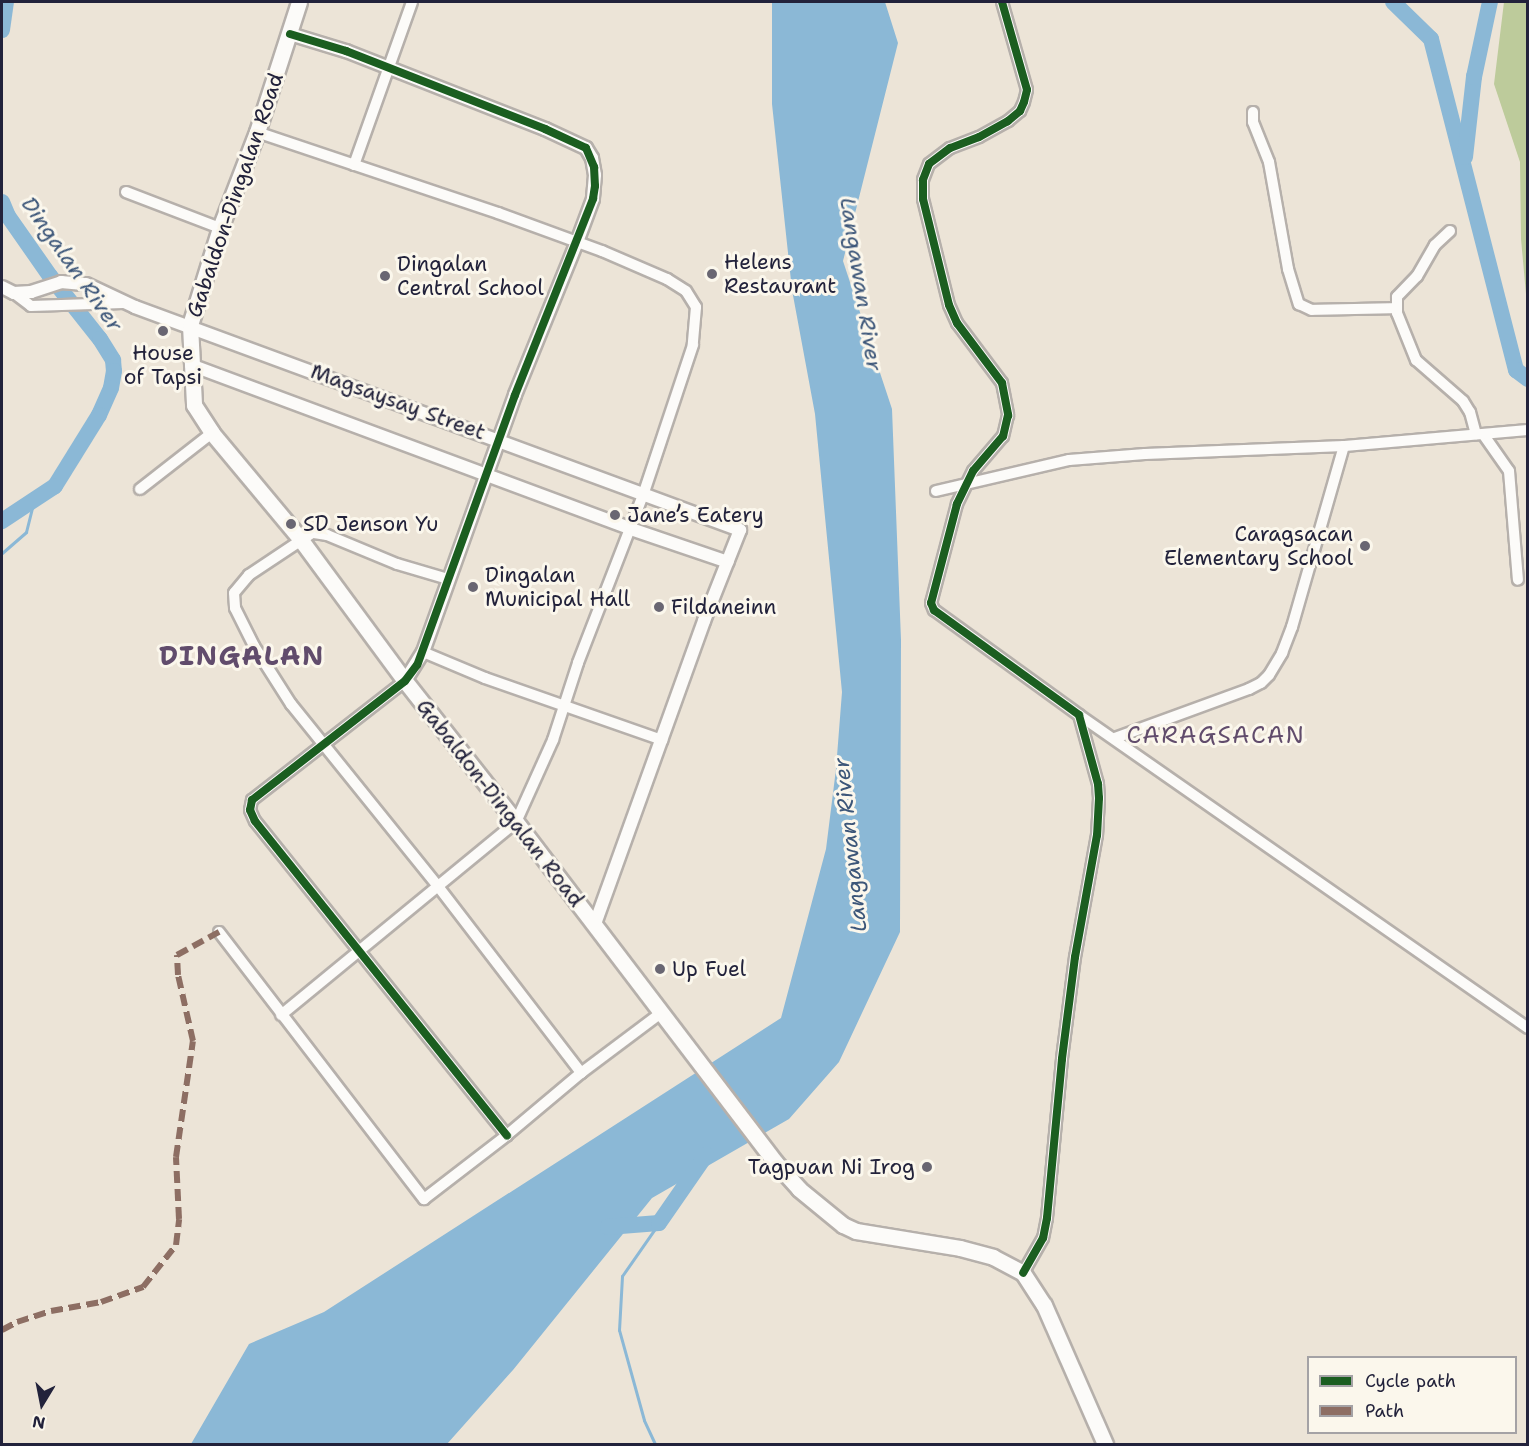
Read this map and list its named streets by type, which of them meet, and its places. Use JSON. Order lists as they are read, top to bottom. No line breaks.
{"streets":{"main road":["Gabaldon-Dingalan Road"],"street":["Magsaysay Street"]},"crossings":[["Gabaldon-Dingalan Road","Magsaysay Street"]],"districts":["DINGALAN","CARAGSACAN"],"water":["Dingalan River","Langawan River"],"places":["Helens Restaurant","Dingalan Central School","House of Tapsi","Jane’s Eatery","SD Jenson Yu","Caragsacan Elementary School","Dingalan Municipal Hall","Fildaneinn","Up Fuel","Tagpuan Ni Irog"],"legend":["Cycle path","Path"],"north":"bottom"}
